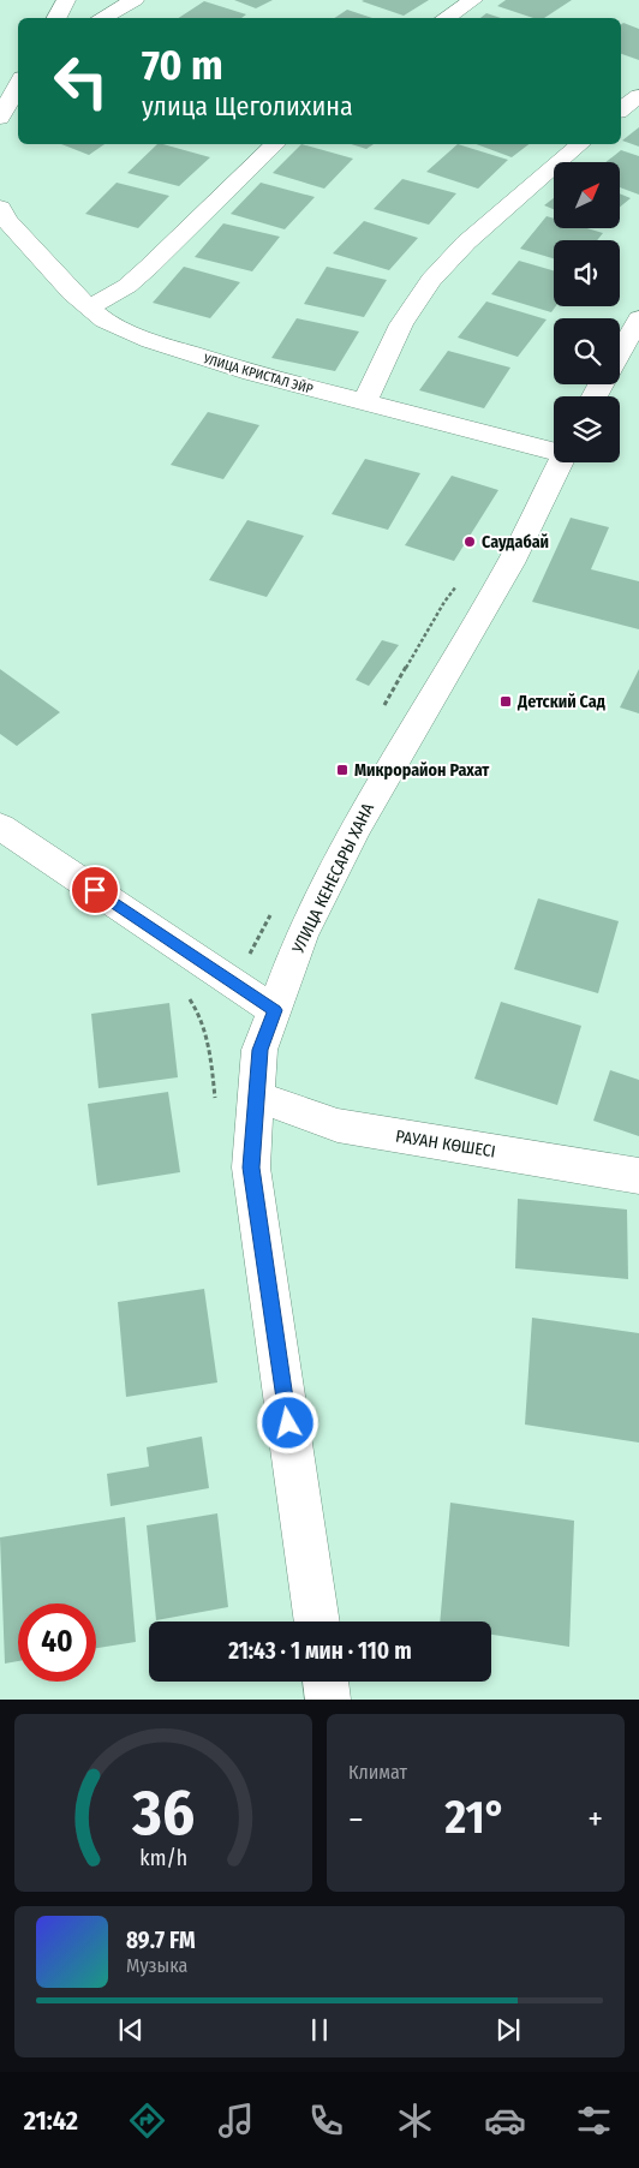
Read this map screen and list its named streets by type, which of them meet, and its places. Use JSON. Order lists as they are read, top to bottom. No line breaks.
{"streets":{"street":["УЛИЦА КРИСТАЛ ЭЙР","УЛИЦА КЕНЕСАРЫ ХАНА","РАУАН КӨШЕСІ"]},"crossings":[["УЛИЦА КЕНЕСАРЫ ХАНА","РАУАН КӨШЕСІ"]],"places":{"other":["Саудабай"],"transit":["Детский Сад","Микрорайон Рахат"]},"north":"top right","page":{"turn":["70 m","улица Щеголихина"],"limit":"40","trip":"21:43 · 1 мин · 110 m","tile":"Климат","heat":["−","21°","+"],"song":["89.7 FM","Музыка"],"tabs":"21:42","gauge":["36","km/h"]}}
